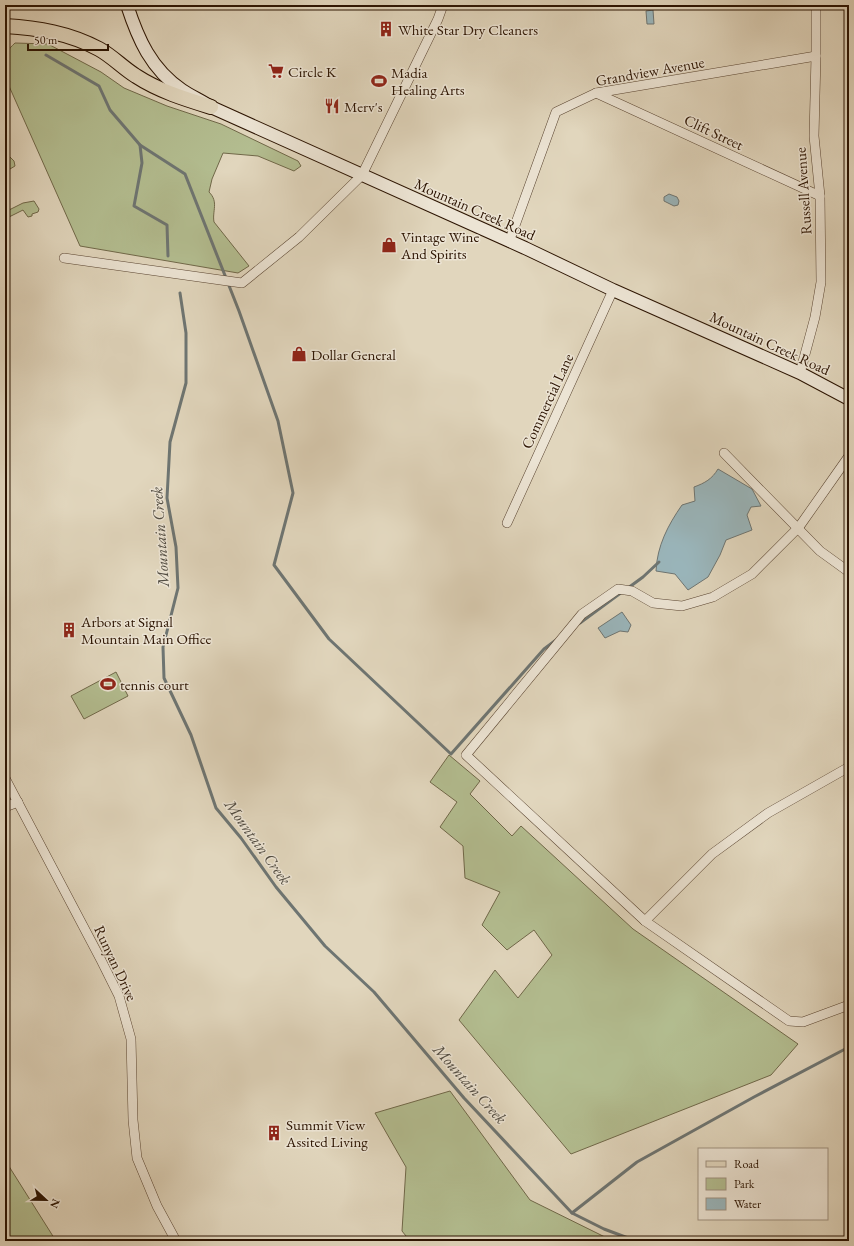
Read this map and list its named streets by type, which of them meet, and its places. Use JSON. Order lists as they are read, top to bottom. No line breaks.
{"streets":{"main road":["Mountain Creek Road"],"street":["Grandview Avenue","Clift Street","Russell Avenue","Commercial Lane","Runyan Drive"]},"crossings":[["Grandview Avenue","Clift Street"],["Grandview Avenue","Russell Avenue"],["Grandview Avenue","Mountain Creek Road"],["Clift Street","Russell Avenue"],["Russell Avenue","Mountain Creek Road"],["Mountain Creek Road","Commercial Lane"]],"water":["Mountain Creek"],"places":{"building":["White Star Dry Cleaners","Arbors at Signal Mountain Main Office","Summit View Assited Living"],"supermarket":["Circle K"],"sports":["Madia Healing Arts","tennis court"],"restaurant":["Merv's"],"shop":["Vintage Wine And Spirits","Dollar General"]},"legend":["Road","Park","Water"],"scale_bar":"50 m","north":"right"}
